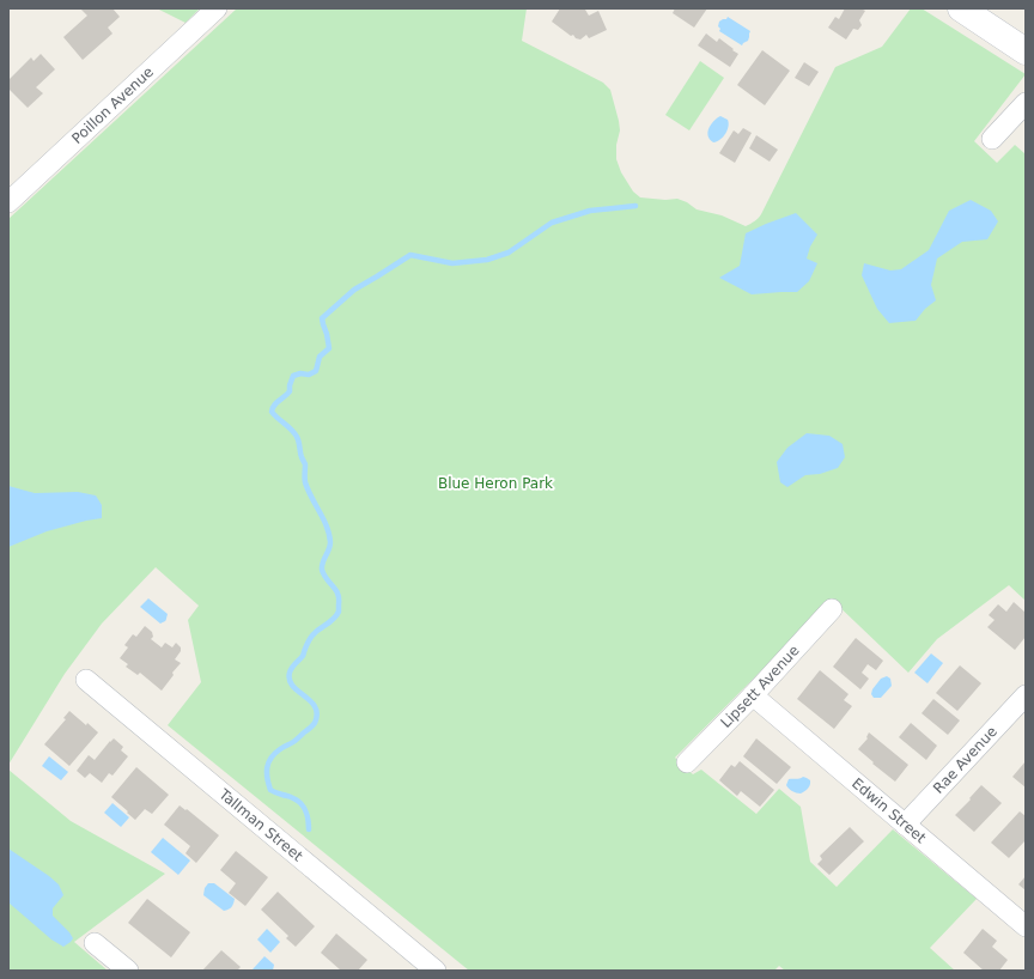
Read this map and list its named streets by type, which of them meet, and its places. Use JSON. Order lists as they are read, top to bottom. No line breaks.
{"streets":{"street":["Poillon Avenue","Lipsett Avenue","Rae Avenue","Edwin Street","Tallman Street"]},"crossings":[["Lipsett Avenue","Edwin Street"],["Rae Avenue","Edwin Street"]],"parks":["Blue Heron Park"]}
